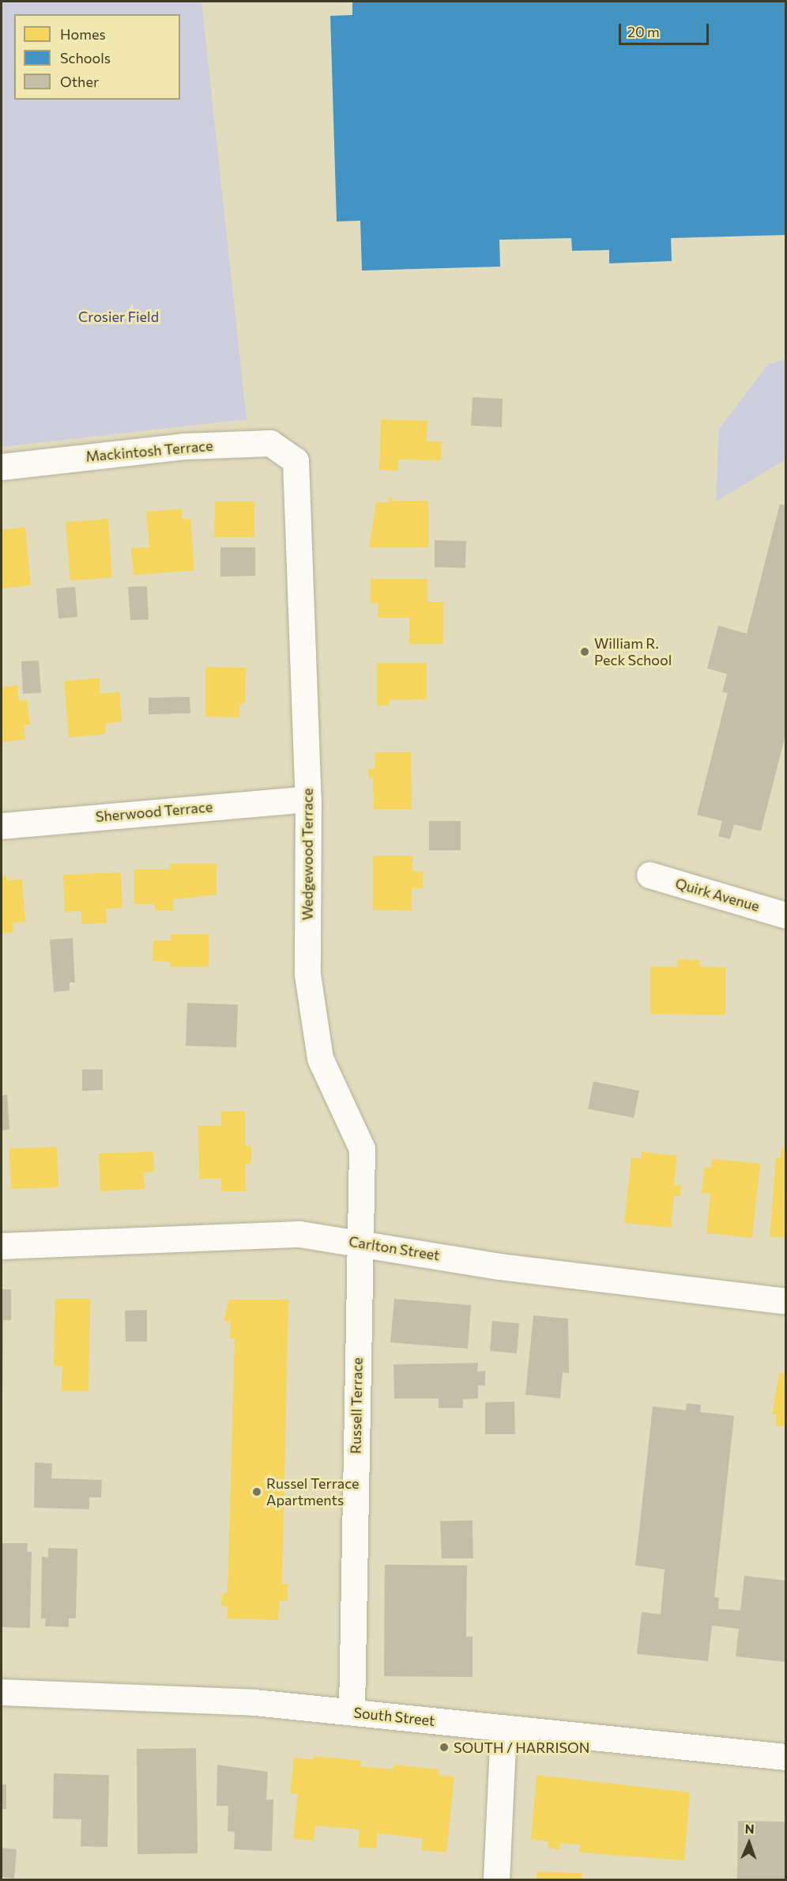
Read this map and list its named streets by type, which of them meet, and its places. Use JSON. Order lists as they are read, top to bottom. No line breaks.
{"streets":{"street":["Mackintosh Terrace","Sherwood Terrace","Wedgewood Terrace","Quirk Avenue","Carlton Street","Russell Terrace","South Street"]},"crossings":[["Mackintosh Terrace","Wedgewood Terrace"],["Sherwood Terrace","Wedgewood Terrace"],["Wedgewood Terrace","Carlton Street"],["Wedgewood Terrace","Russell Terrace"],["Carlton Street","Russell Terrace"],["Russell Terrace","South Street"]],"parks":["Crosier Field"],"places":["William R. Peck School","Russel Terrace Apartments","SOUTH / HARRISON"],"legend":["Homes","Schools","Other"],"scale_bar":"20 m","north":"top"}
